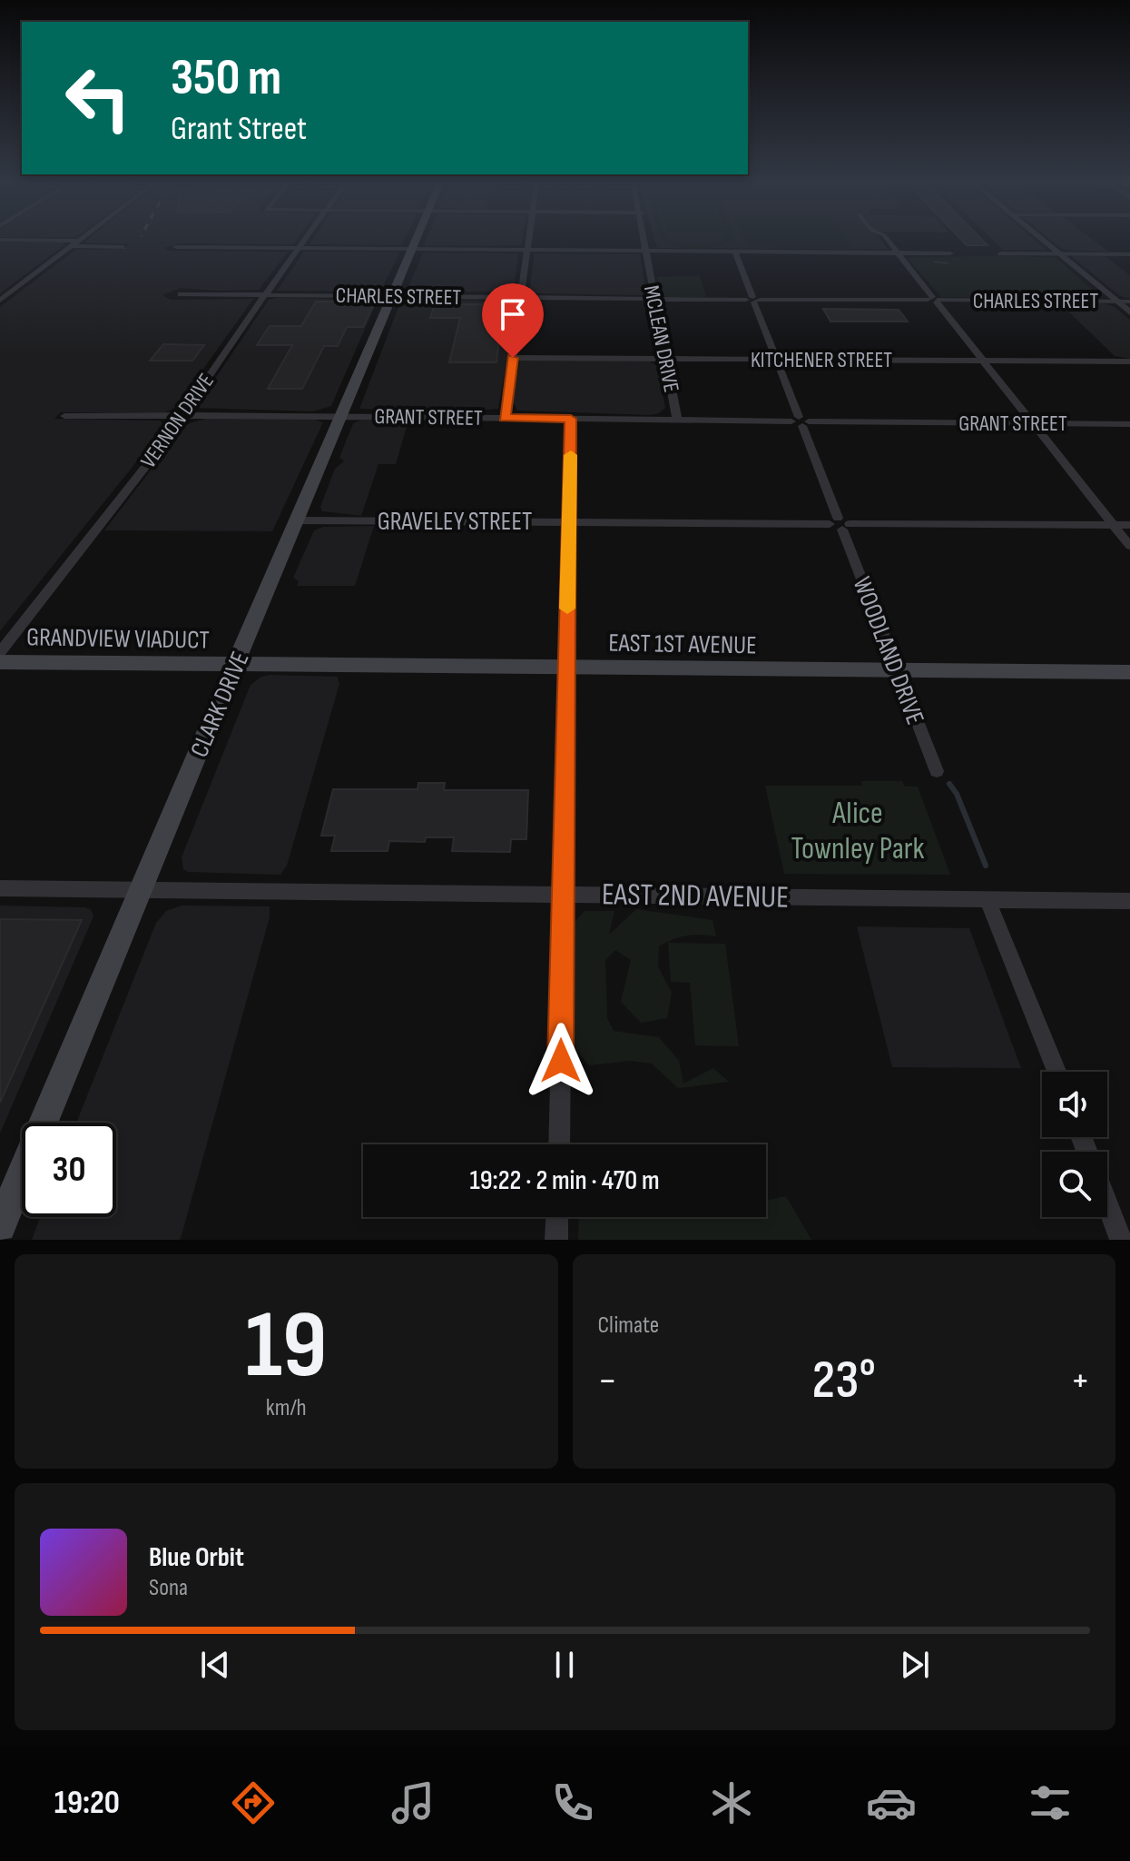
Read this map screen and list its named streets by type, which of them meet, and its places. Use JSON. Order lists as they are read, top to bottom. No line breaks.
{"streets":{"main road":["GRANDVIEW VIADUCT","EAST 1ST AVENUE","CLARK DRIVE"],"street":["CHARLES STREET","MCLEAN DRIVE","KITCHENER STREET","GRANT STREET","VERNON DRIVE","GRAVELEY STREET","WOODLAND DRIVE","EAST 2ND AVENUE"]},"crossings":[["CHARLES STREET","MCLEAN DRIVE"],["CHARLES STREET","VERNON DRIVE"],["CHARLES STREET","WOODLAND DRIVE"],["CHARLES STREET","CLARK DRIVE"],["MCLEAN DRIVE","KITCHENER STREET"],["MCLEAN DRIVE","GRANT STREET"],["KITCHENER STREET","WOODLAND DRIVE"],["GRANT STREET","VERNON DRIVE"],["GRANT STREET","WOODLAND DRIVE"],["GRANT STREET","CLARK DRIVE"],["GRAVELEY STREET","WOODLAND DRIVE"],["GRAVELEY STREET","CLARK DRIVE"],["GRANDVIEW VIADUCT","EAST 1ST AVENUE"],["GRANDVIEW VIADUCT","CLARK DRIVE"],["EAST 1ST AVENUE","WOODLAND DRIVE"],["EAST 1ST AVENUE","CLARK DRIVE"],["CLARK DRIVE","EAST 2ND AVENUE"]],"parks":["Alice Townley Park"],"page":{"turn":["350 m","Grant Street"],"limit":"30","trip":"19:22 · 2 min · 470 m","tile":[["19","km/h"],"Climate"],"heat":["−","23°","+"],"song":["Blue Orbit","Sona"],"tabs":"19:20"}}
